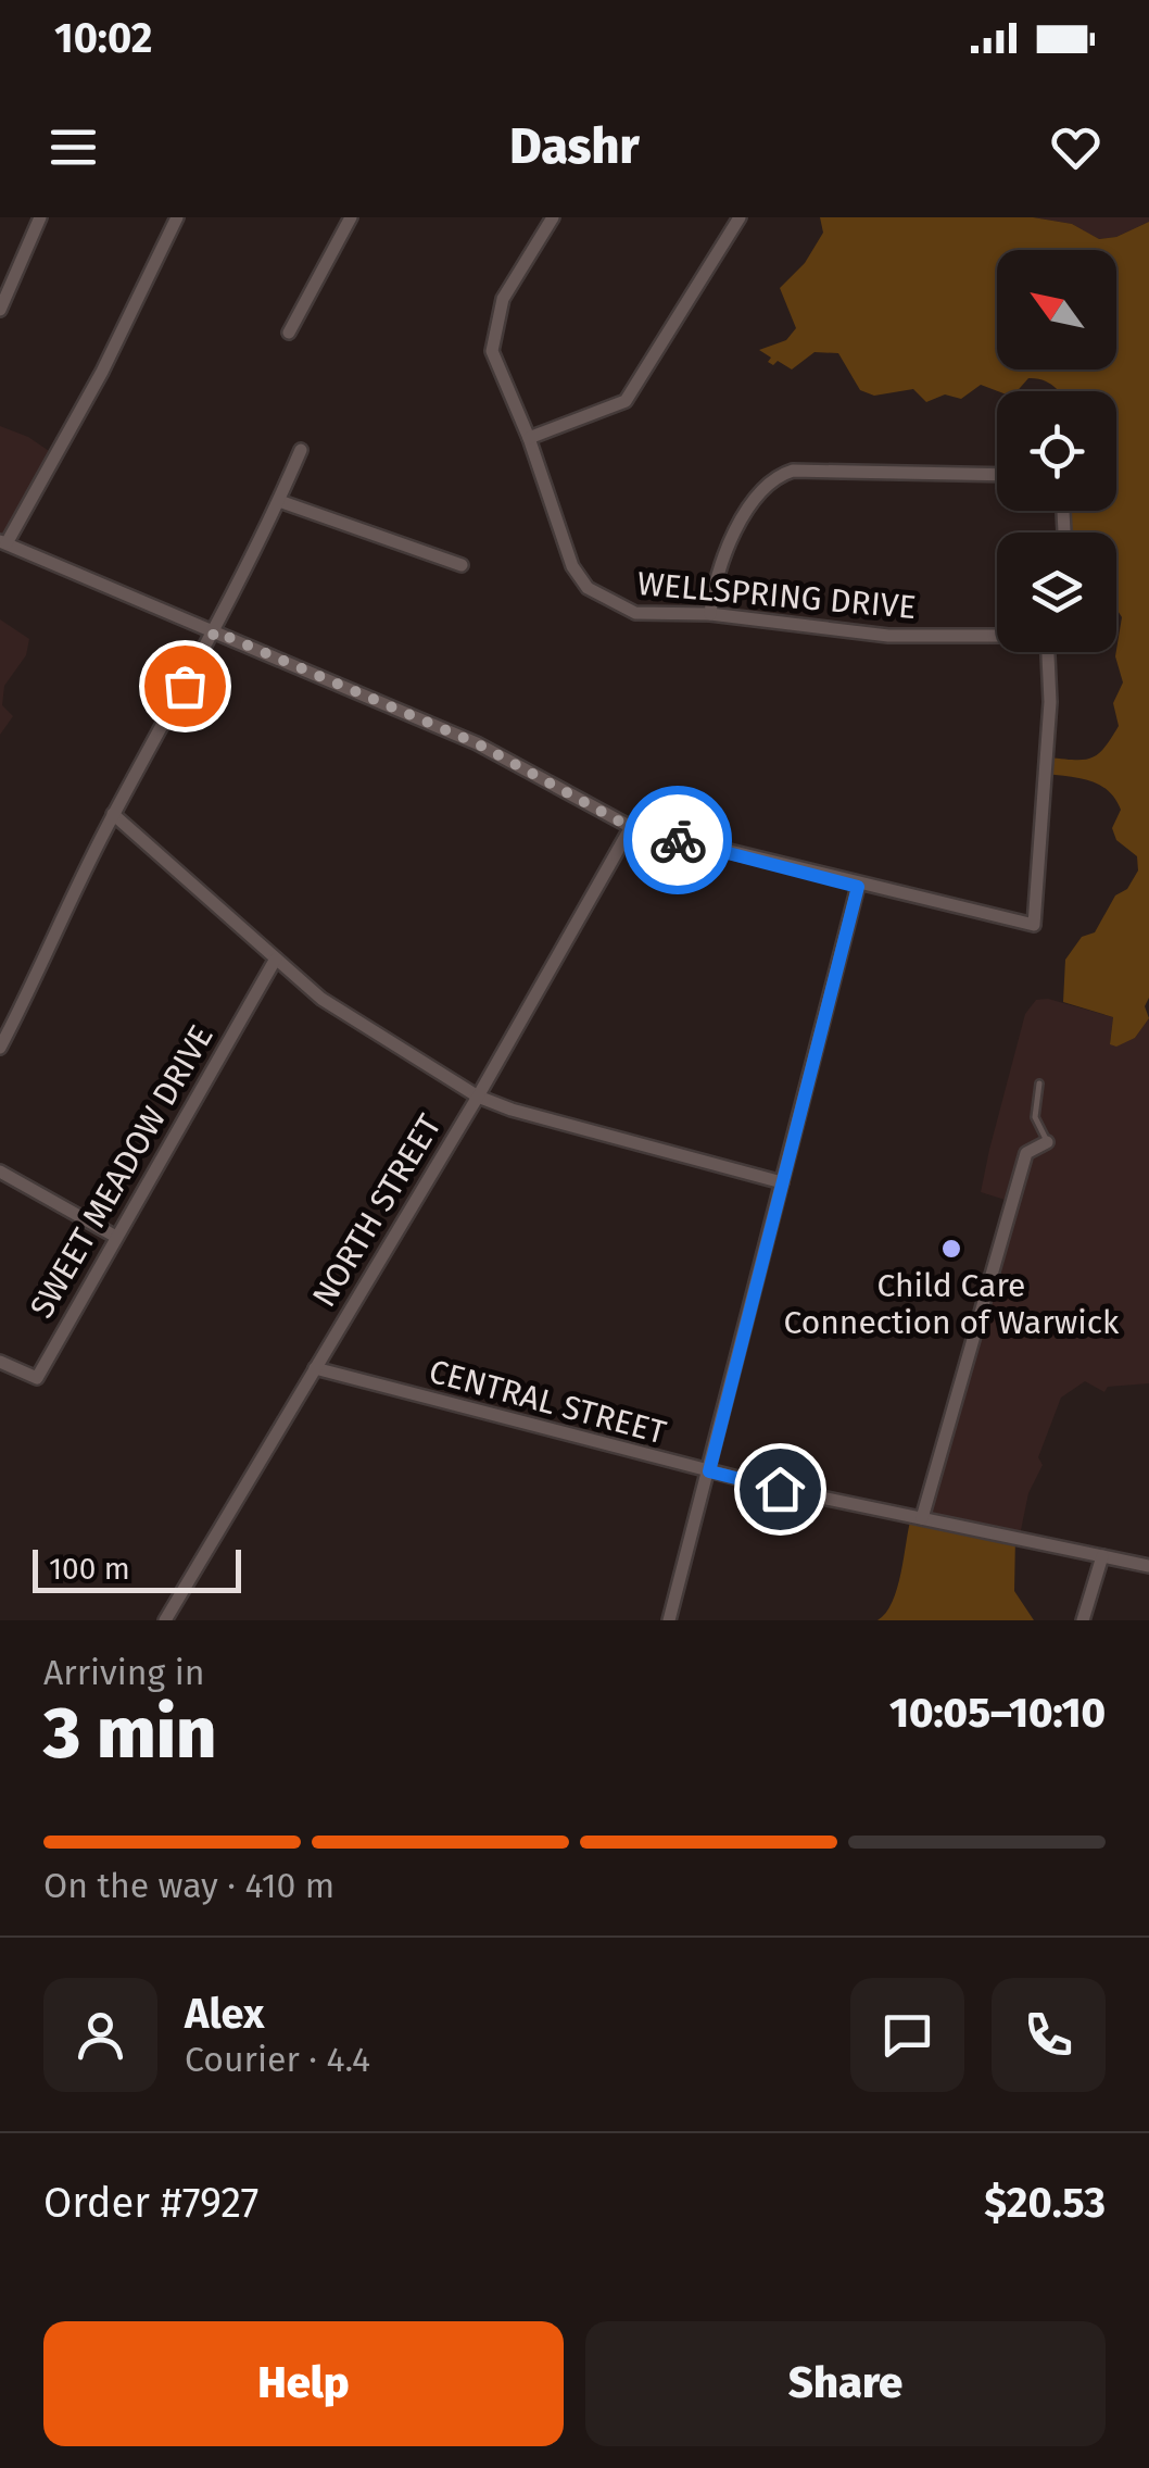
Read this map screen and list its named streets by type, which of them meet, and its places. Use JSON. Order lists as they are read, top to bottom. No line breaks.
{"streets":{"street":["WELLSPRING DRIVE","SWEET MEADOW DRIVE","NORTH STREET","CENTRAL STREET"]},"crossings":[["NORTH STREET","CENTRAL STREET"]],"places":["Child Care Connection of Warwick"],"scale_bar":"100 m","north":"top left","page":{"status":"10:02","header":"Dashr","scale":"100 m","heading":["3 min","Arriving in","10:05–10:10"],"panel":["Alex","Courier · 4.4","Order #7927","$20.53"],"bar":"On the way · 410 m","buttons":["Help","Share"]}}
